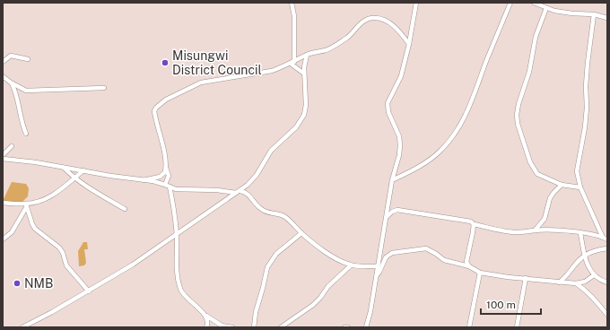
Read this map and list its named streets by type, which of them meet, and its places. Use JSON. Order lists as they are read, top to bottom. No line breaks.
{"places":["Misungwi District Council","NMB"],"scale_bar":"100 m"}
